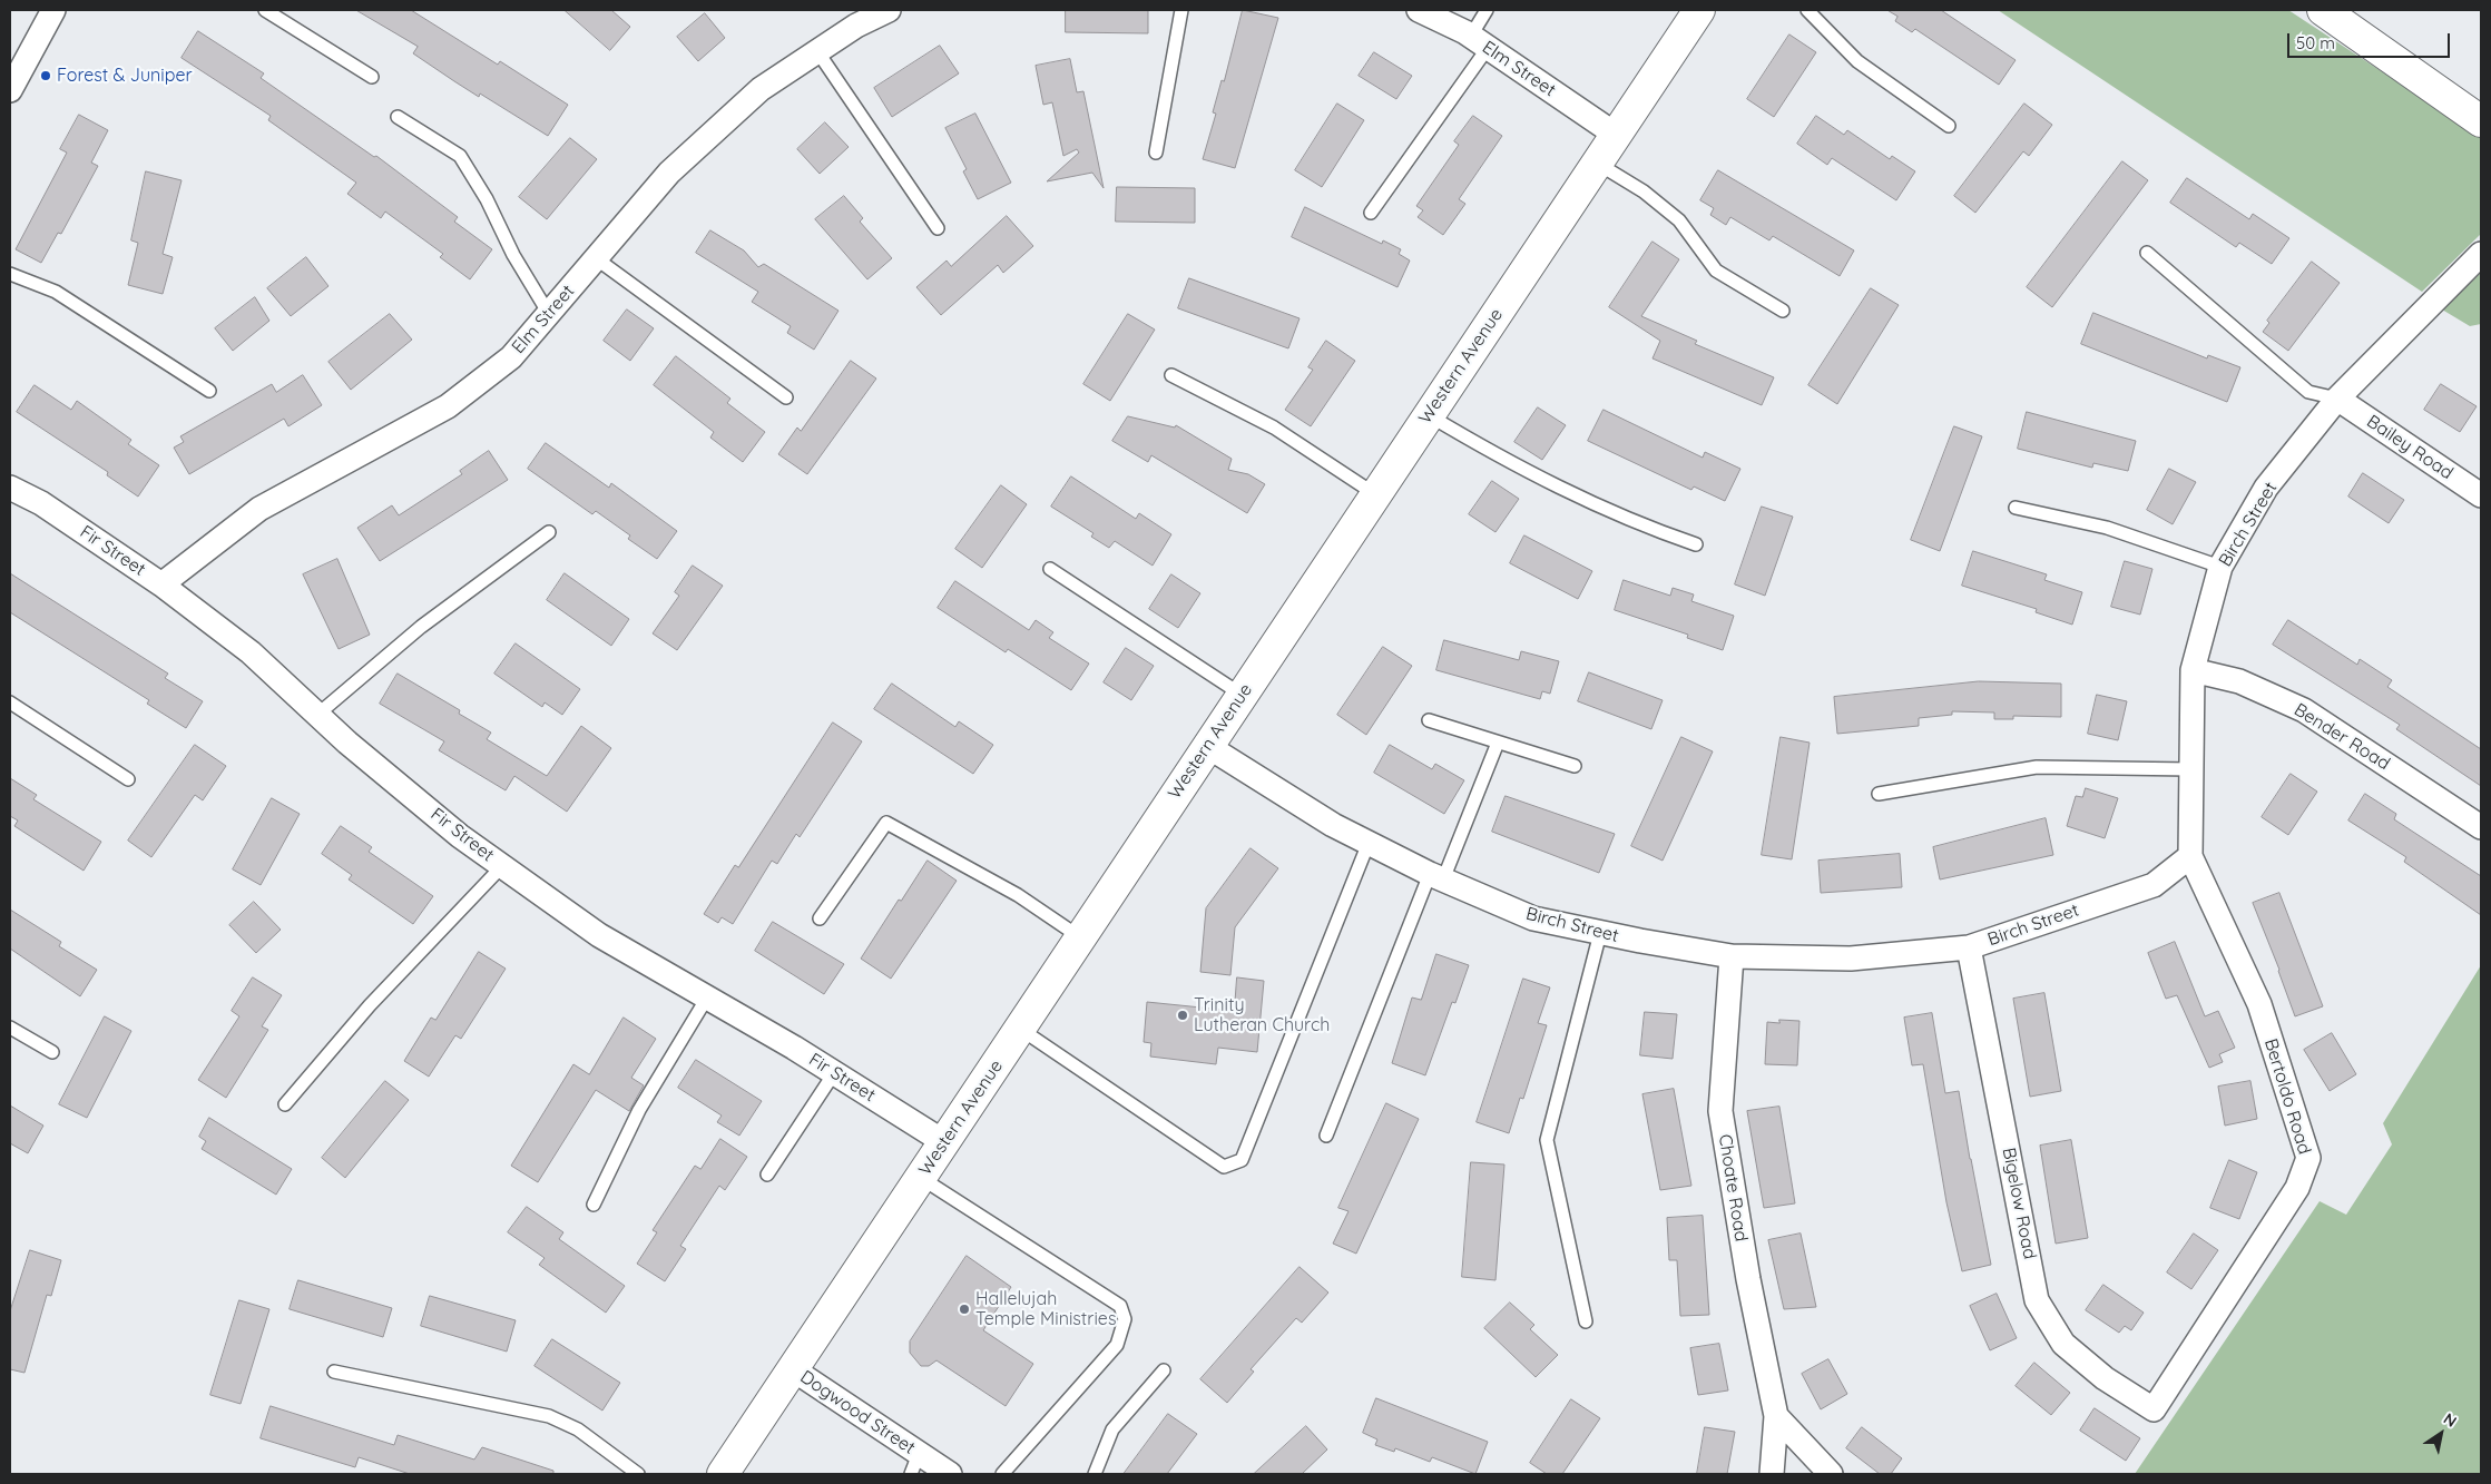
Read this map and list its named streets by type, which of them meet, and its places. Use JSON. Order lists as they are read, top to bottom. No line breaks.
{"streets":{"main road":["Western Avenue"],"street":["Elm Street","Bailey Road","Birch Street","Fir Street","Bender Road","Bertoldo Road","Choate Road","Bigelow Road","Dogwood Street"]},"crossings":[["Elm Street","Western Avenue"],["Elm Street","Fir Street"],["Western Avenue","Birch Street"],["Western Avenue","Fir Street"],["Western Avenue","Dogwood Street"],["Bailey Road","Birch Street"],["Birch Street","Bender Road"],["Birch Street","Bertoldo Road"],["Birch Street","Choate Road"],["Birch Street","Bigelow Road"],["Bertoldo Road","Bigelow Road"]],"places":["Forest & Juniper","Trinity Lutheran Church","Hallelujah Temple Ministries"],"scale_bar":"50 m","north":"top right"}
